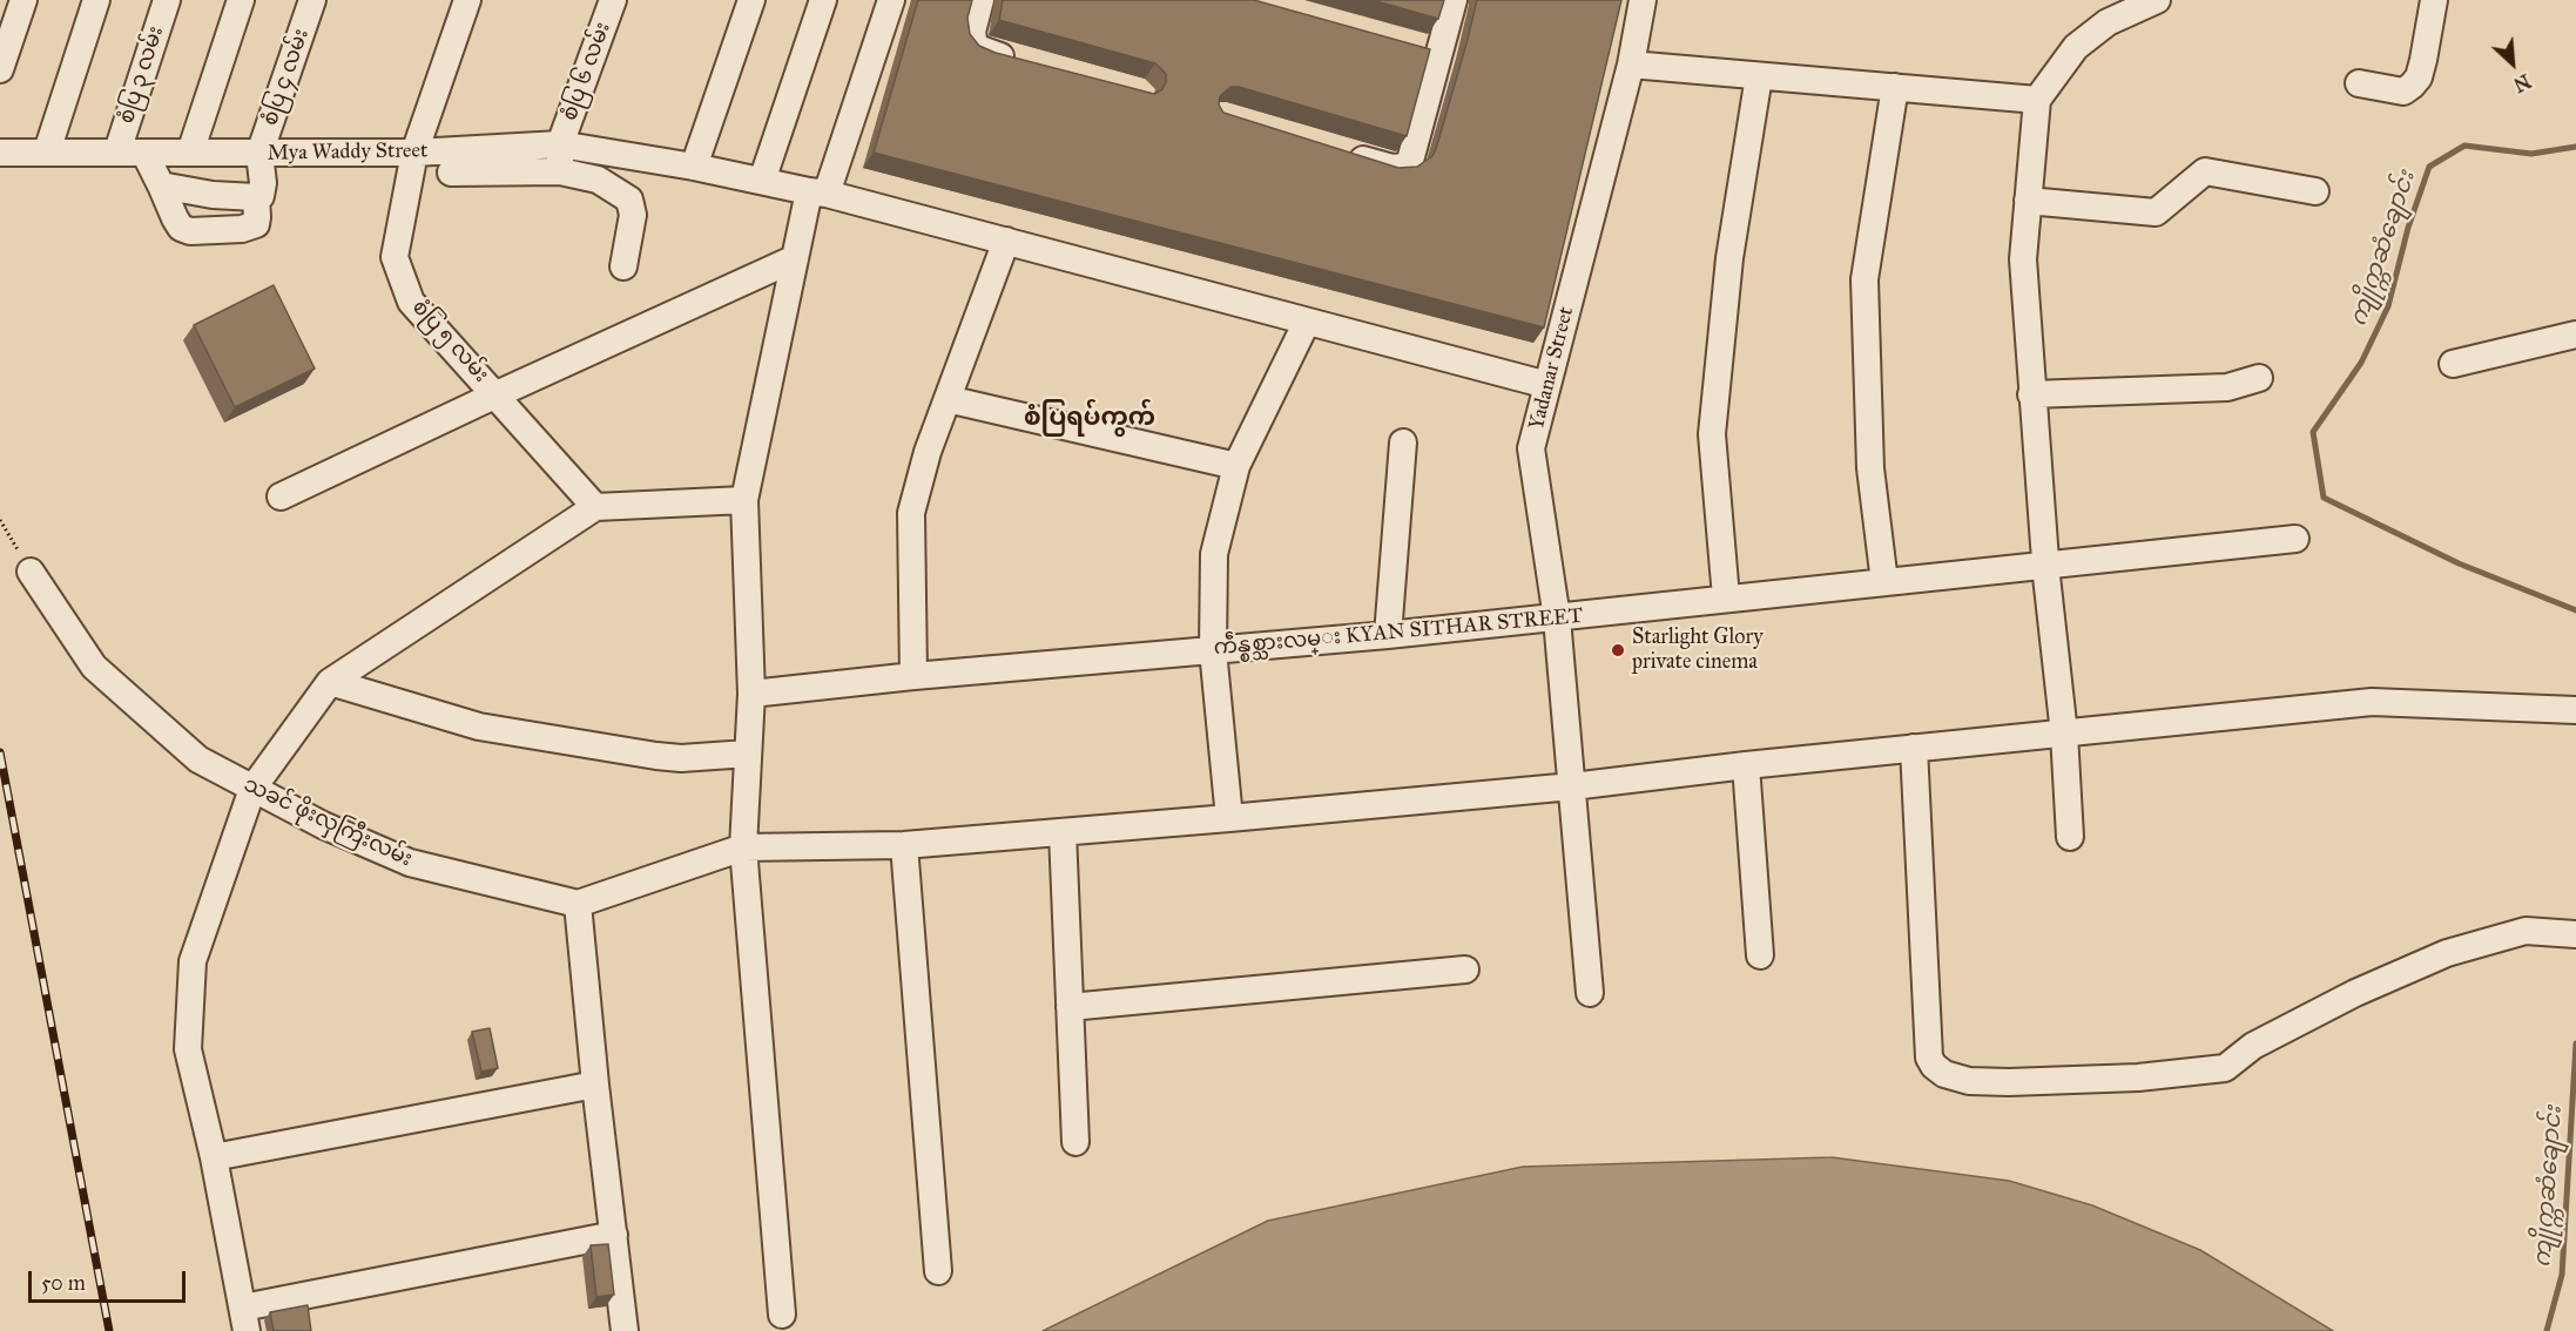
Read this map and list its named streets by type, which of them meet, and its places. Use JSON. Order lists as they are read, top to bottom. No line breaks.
{"streets":{"street":["စံပြ ၆ လမ်း","စံပြ ၃ လမ်း","စံပြ ၄ လမ်း","Mya Waddy Street","စံပြ ၅ လမ်း","Yadanar Street","ကဵန္စစ္သားလမ္း KYAN SITHAR STREET","သခင် ဖိုးလှကြီးလမ်း"]},"crossings":[["စံပြ ၆ လမ်း","Mya Waddy Street"],["စံပြ ၃ လမ်း","Mya Waddy Street"],["စံပြ ၄ လမ်း","Mya Waddy Street"],["Mya Waddy Street","စံပြ ၅ လမ်း"],["Mya Waddy Street","Yadanar Street"],["Yadanar Street","ကဵန္စစ္သားလမ္း KYAN SITHAR STREET"]],"districts":["စံပြရပ်ကွက်"],"water":["ကျိုက္ကဆံချောင်း"],"places":["Starlight Glory private cinema"],"scale_bar":"50 m","north":"bottom right"}
